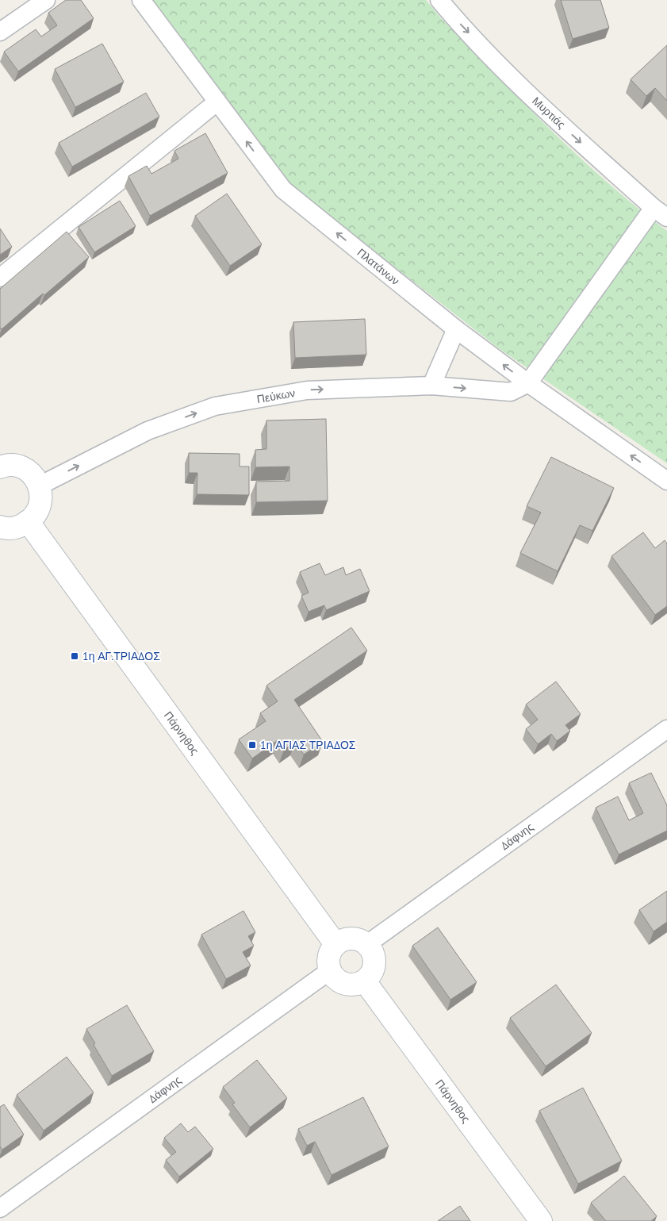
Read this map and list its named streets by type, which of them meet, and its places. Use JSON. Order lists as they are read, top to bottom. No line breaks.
{"streets":{"street":["Μυρτιάς","Πλατάνων","Πεύκων","Πάρνηθος","Δάφνης"]},"crossings":[["Πλατάνων","Πεύκων"],["Πάρνηθος","Δάφνης"]],"one_way":["Μυρτιάς","Πλατάνων","Πεύκων"],"places":{"transit":["1η ΑΓ.ΤΡΙΑΔΟΣ","1η ΑΓΙΑΣ ΤΡΙΑΔΟΣ"]}}
